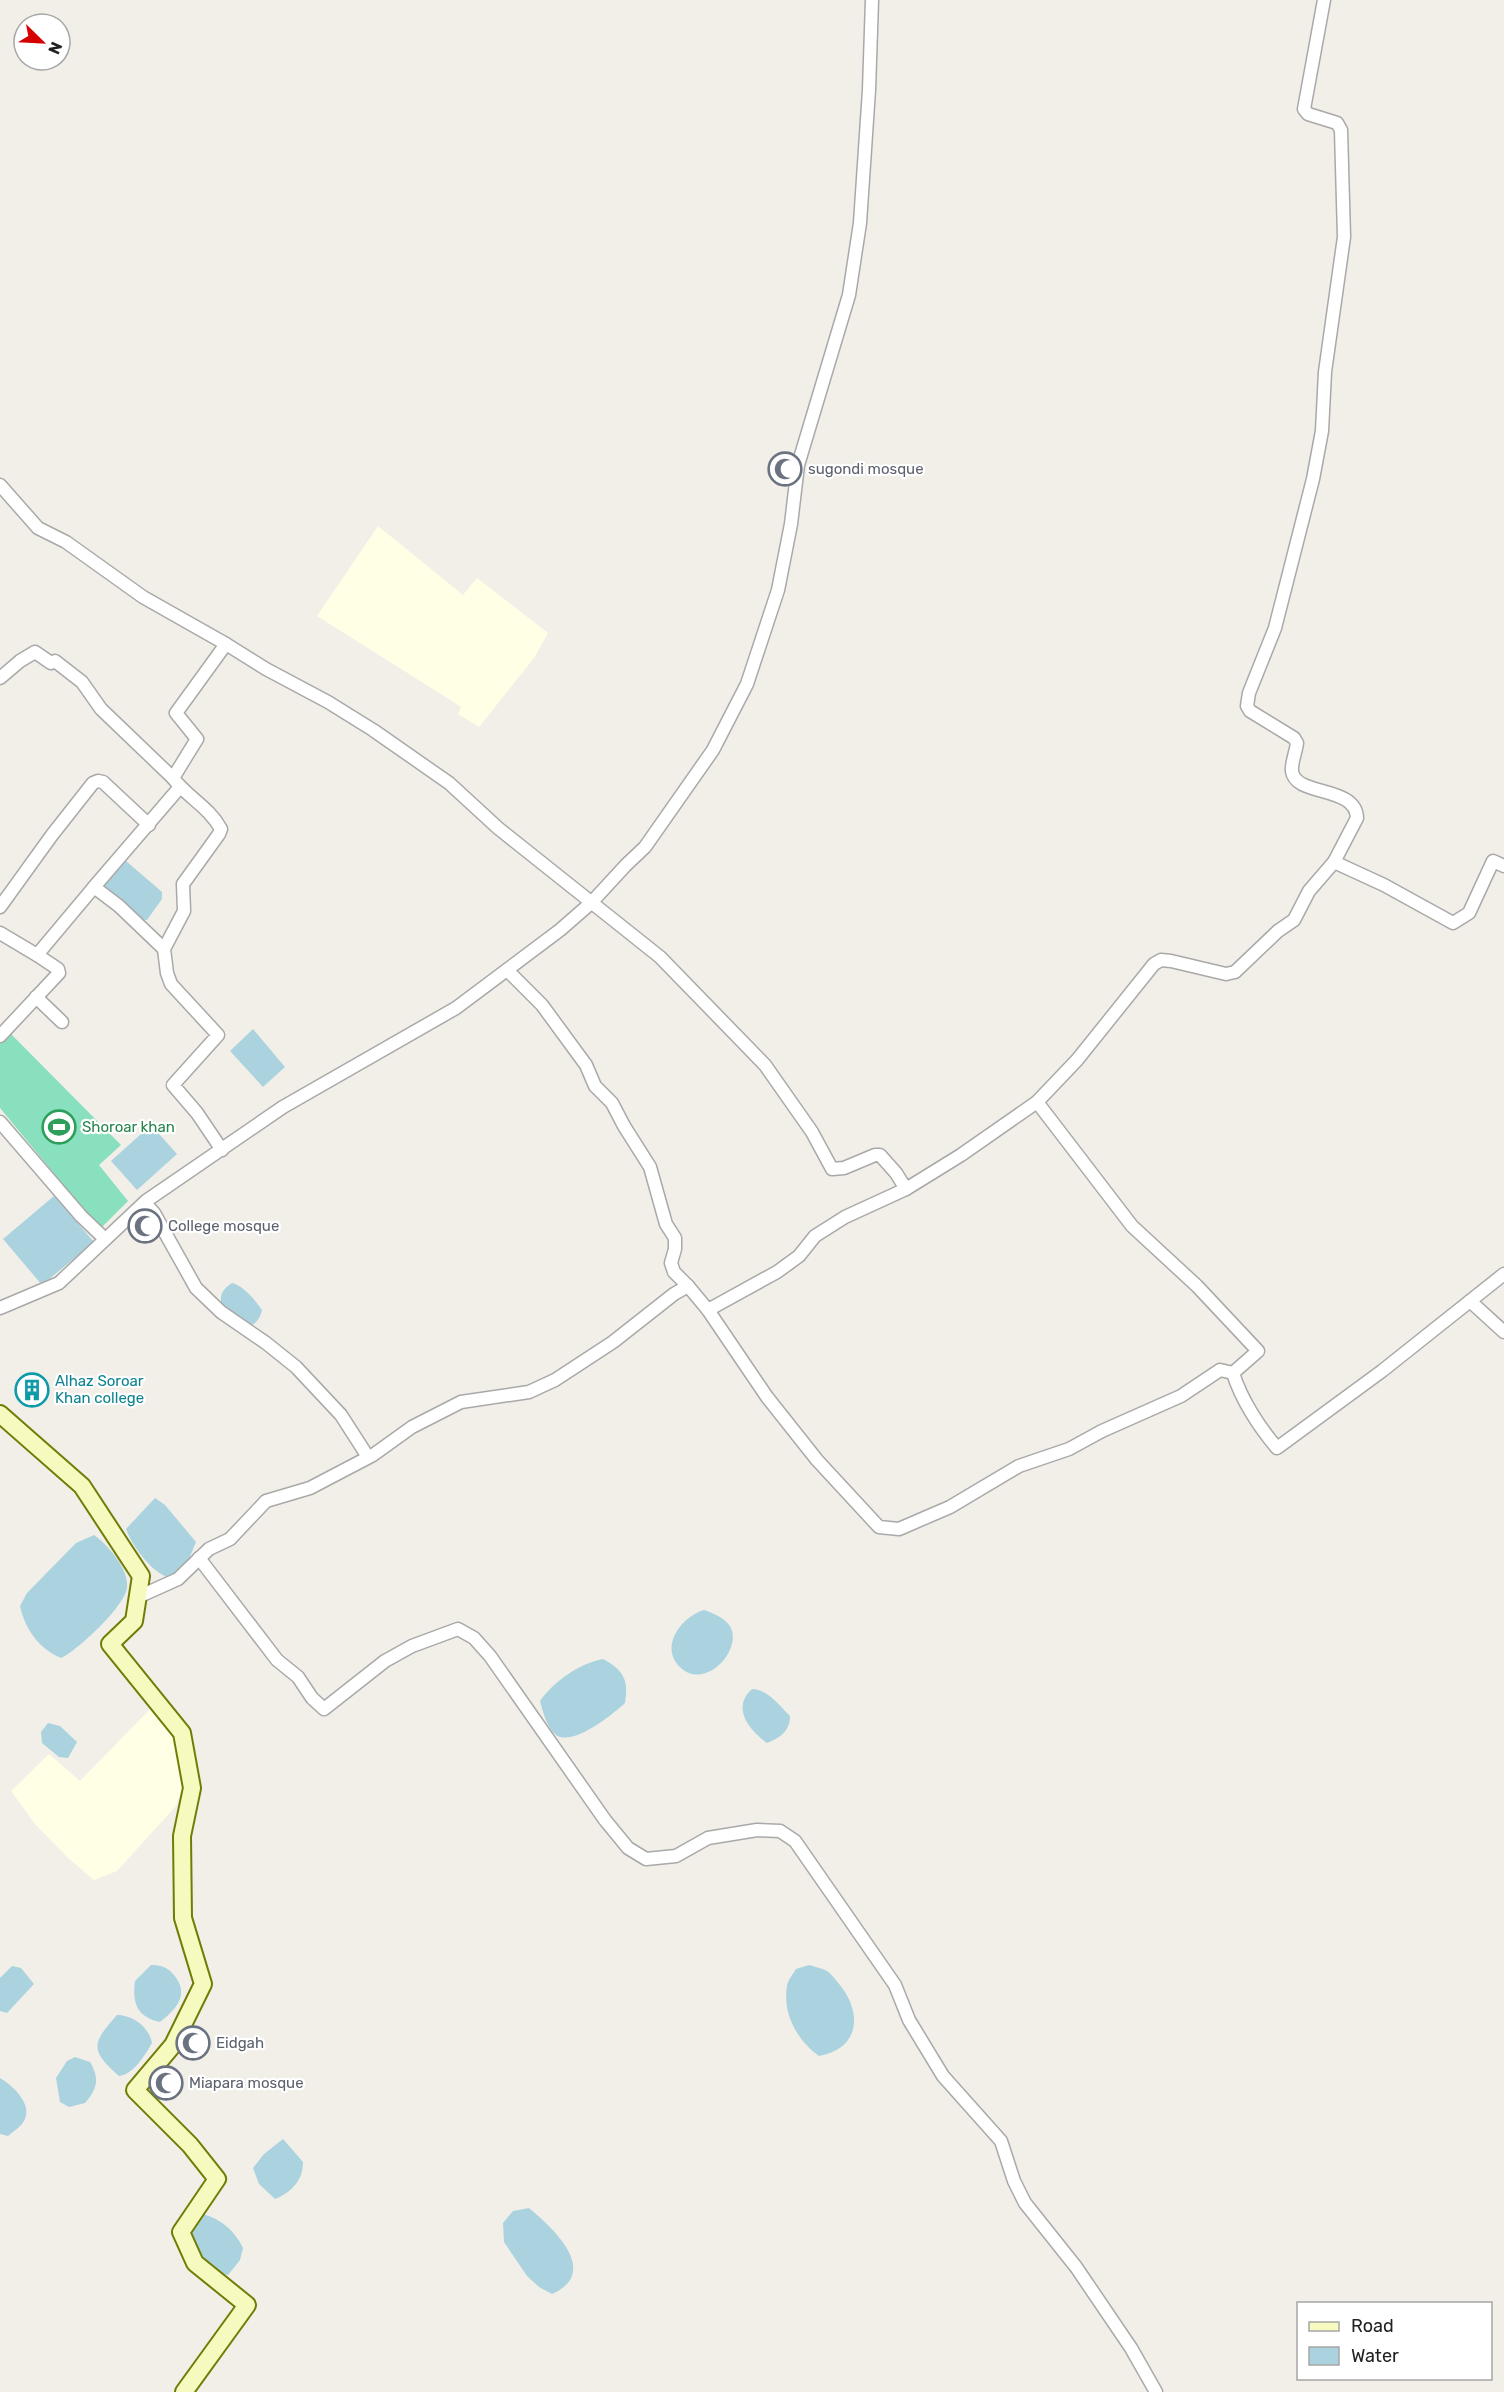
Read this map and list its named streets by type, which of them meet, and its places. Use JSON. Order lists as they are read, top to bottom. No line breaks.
{"places":{"mosque":["sugondi mosque","College mosque","Eidgah","Miapara mosque"],"sports":["Shoroar khan"],"building":["Alhaz Soroar Khan college"]},"legend":["Road","Water"],"north":"bottom right"}
